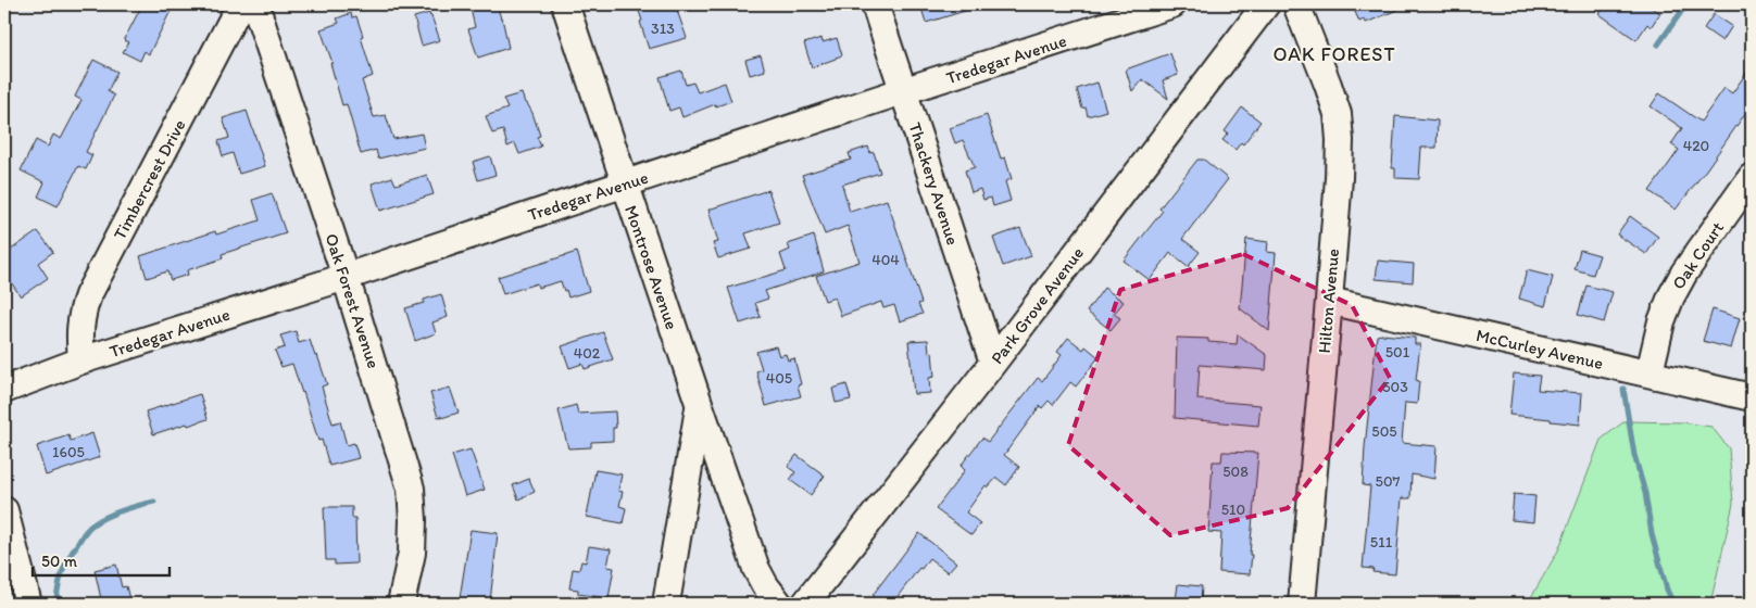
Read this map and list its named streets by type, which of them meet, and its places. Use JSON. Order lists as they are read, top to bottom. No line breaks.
{"streets":{"street":["Tredegar Avenue","Timbercrest Drive","Thackery Avenue","Oak Court","Montrose Avenue","Oak Forest Avenue","Hilton Avenue","Park Grove Avenue","McCurley Avenue"]},"crossings":[["Tredegar Avenue","Timbercrest Drive"],["Tredegar Avenue","Thackery Avenue"],["Tredegar Avenue","Montrose Avenue"],["Tredegar Avenue","Oak Forest Avenue"],["Thackery Avenue","Park Grove Avenue"],["Oak Court","McCurley Avenue"],["Hilton Avenue","McCurley Avenue"]],"districts":["OAK FOREST"],"house_numbers":["313","420","404","501","402","405","503","505","1605","508","507","510","511"],"scale_bar":"50 m"}
